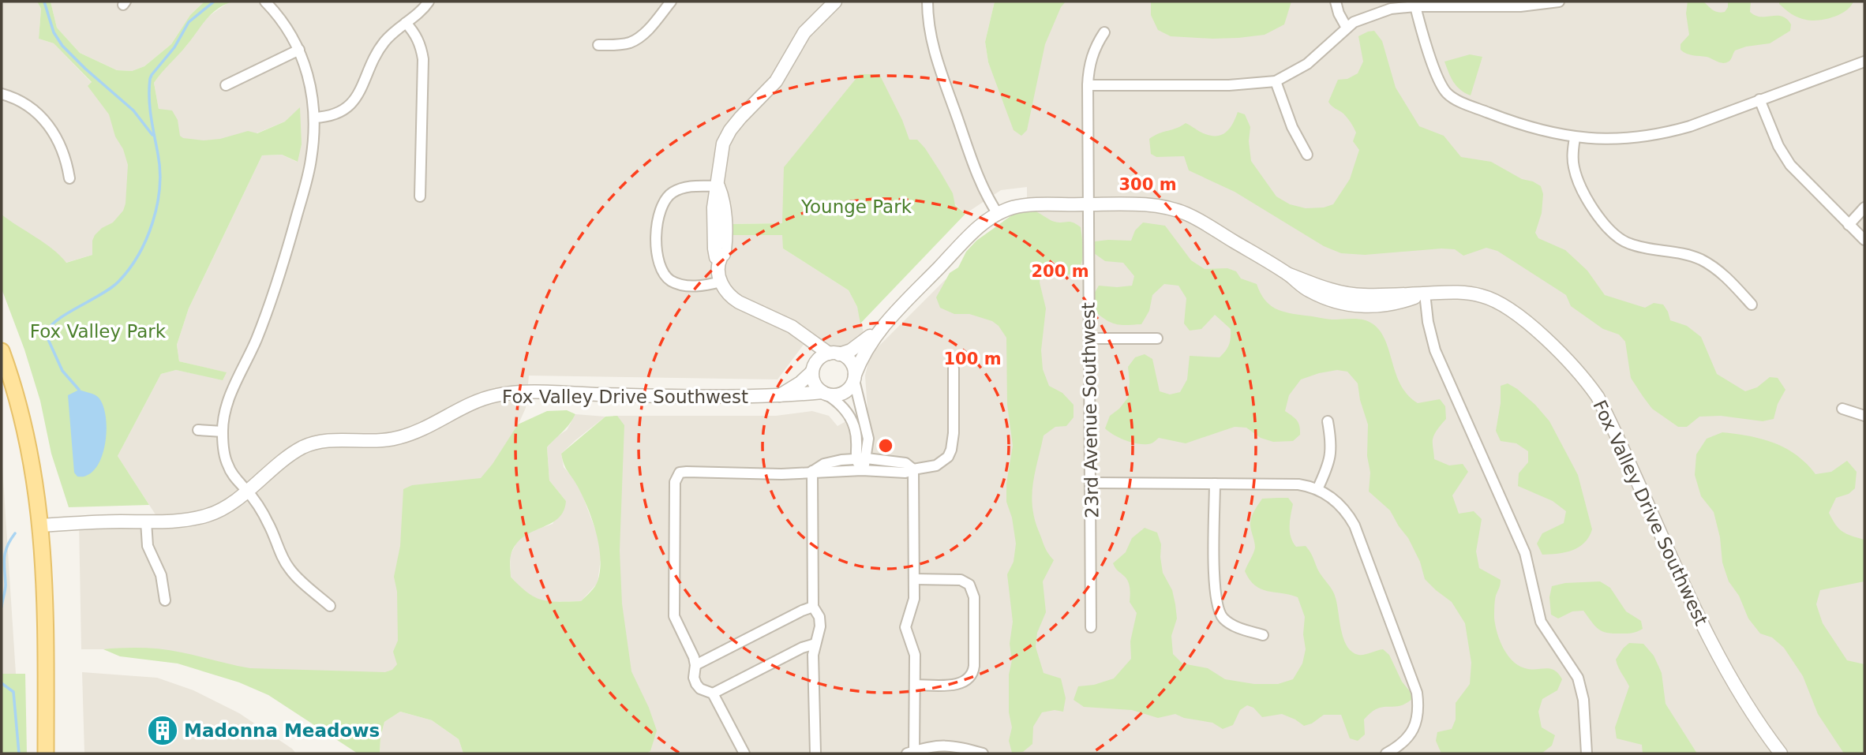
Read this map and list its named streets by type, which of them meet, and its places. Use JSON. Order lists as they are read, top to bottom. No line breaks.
{"streets":{"street":["Fox Valley Drive Southwest","23rd Avenue Southwest"]},"crossings":[["Fox Valley Drive Southwest","23rd Avenue Southwest"]],"parks":["Younge Park","Fox Valley Park"],"places":{"building":["Madonna Meadows"]},"rings":["300 m","200 m","100 m"]}
